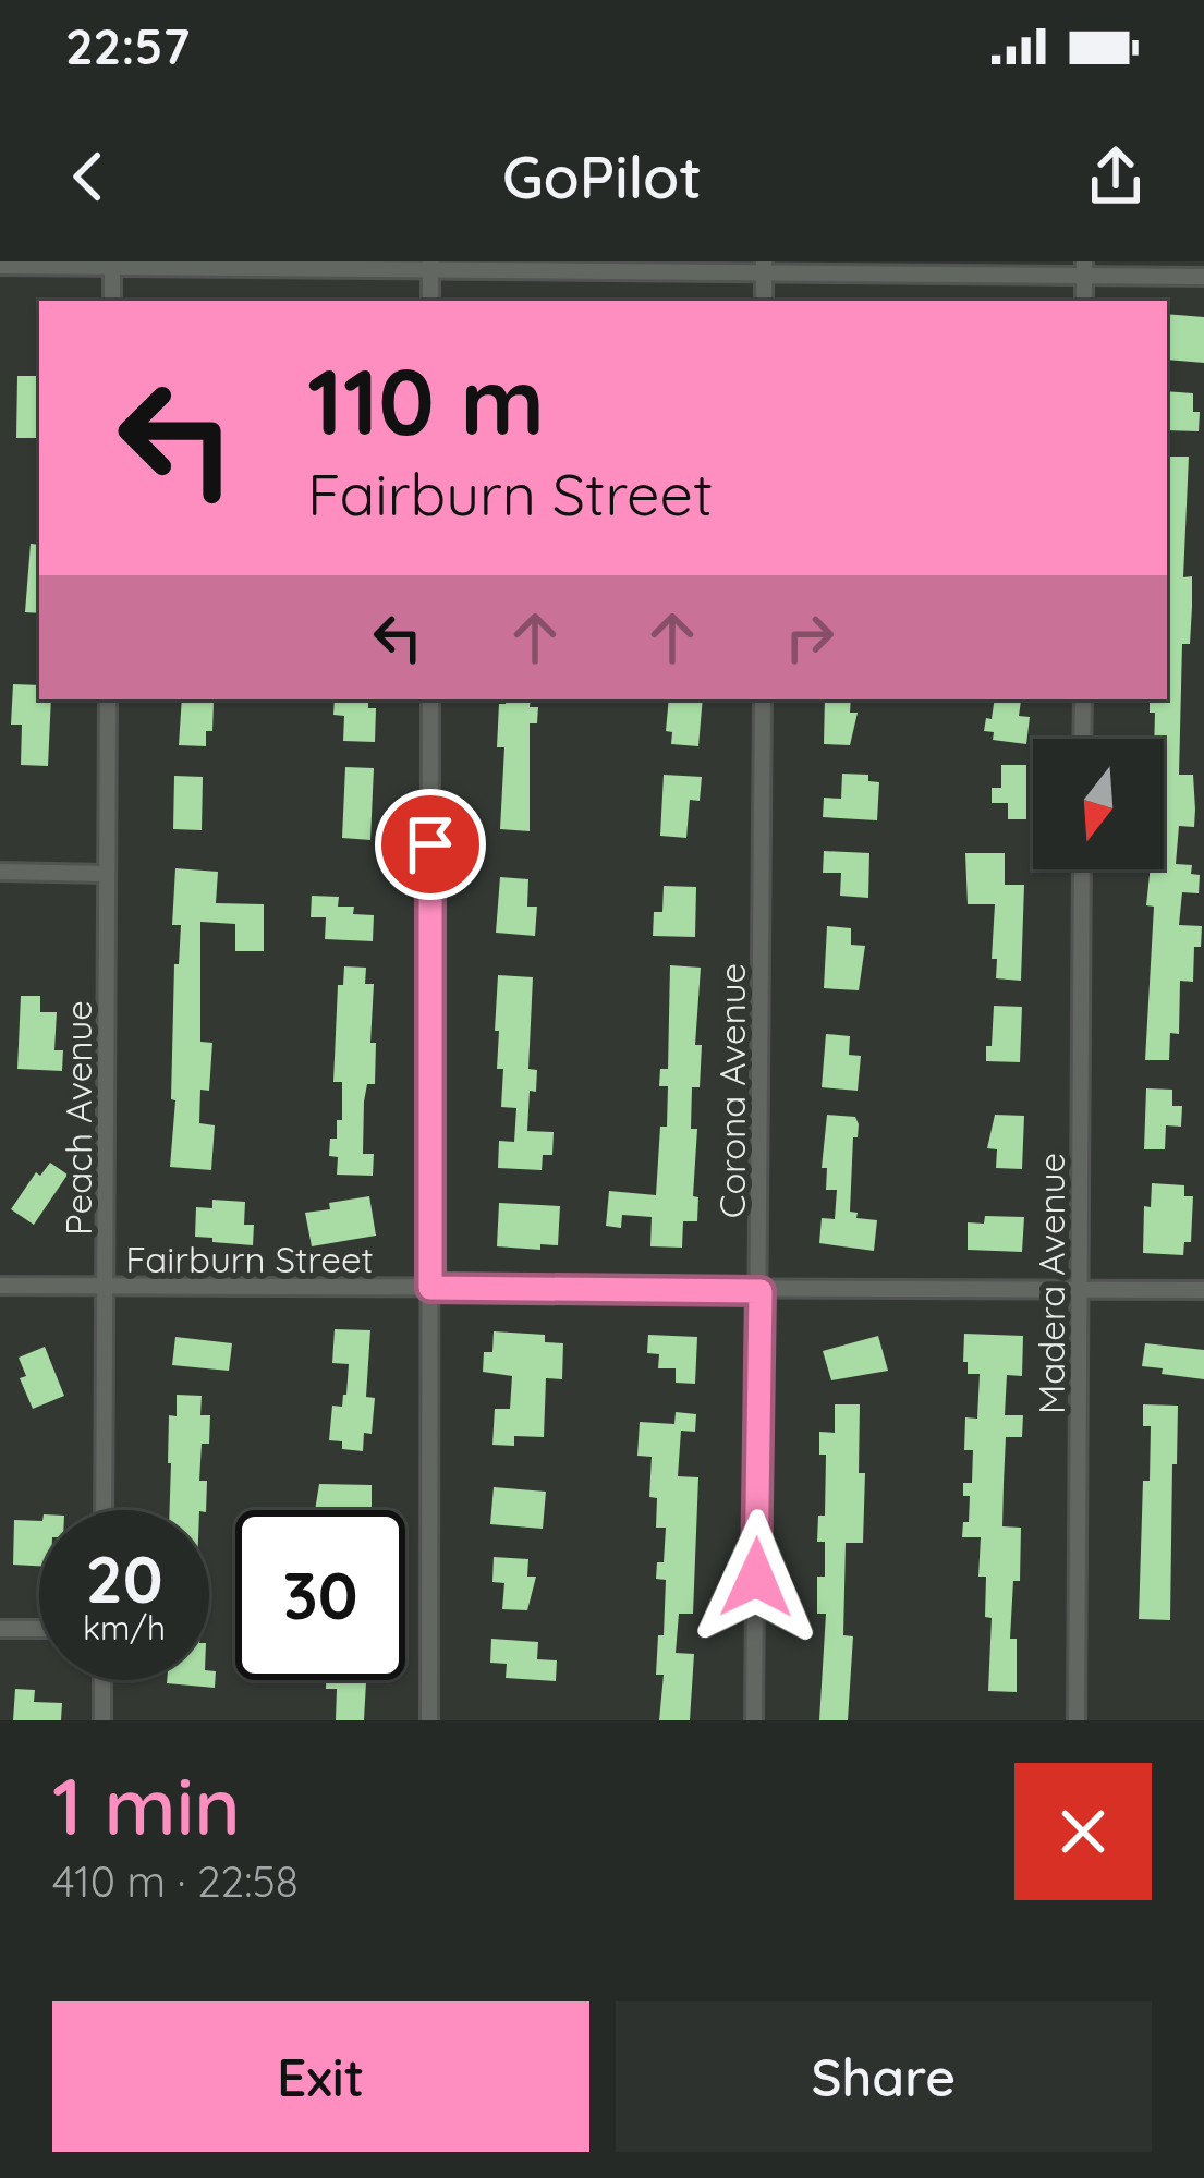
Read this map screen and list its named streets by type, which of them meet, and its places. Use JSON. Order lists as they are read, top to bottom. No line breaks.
{"streets":{"street":["Corona Avenue","Peach Avenue","Fairburn Street","Madera Avenue"]},"crossings":[["Corona Avenue","Fairburn Street"],["Peach Avenue","Fairburn Street"],["Fairburn Street","Madera Avenue"]],"north":"bottom","page":{"status":"22:57","header":"GoPilot","turn":["110 m","Fairburn Street"],"speed":"20 km/h","limit":"30","heading":["1 min","410 m · 22:58"],"buttons":["Exit","Share"]}}
